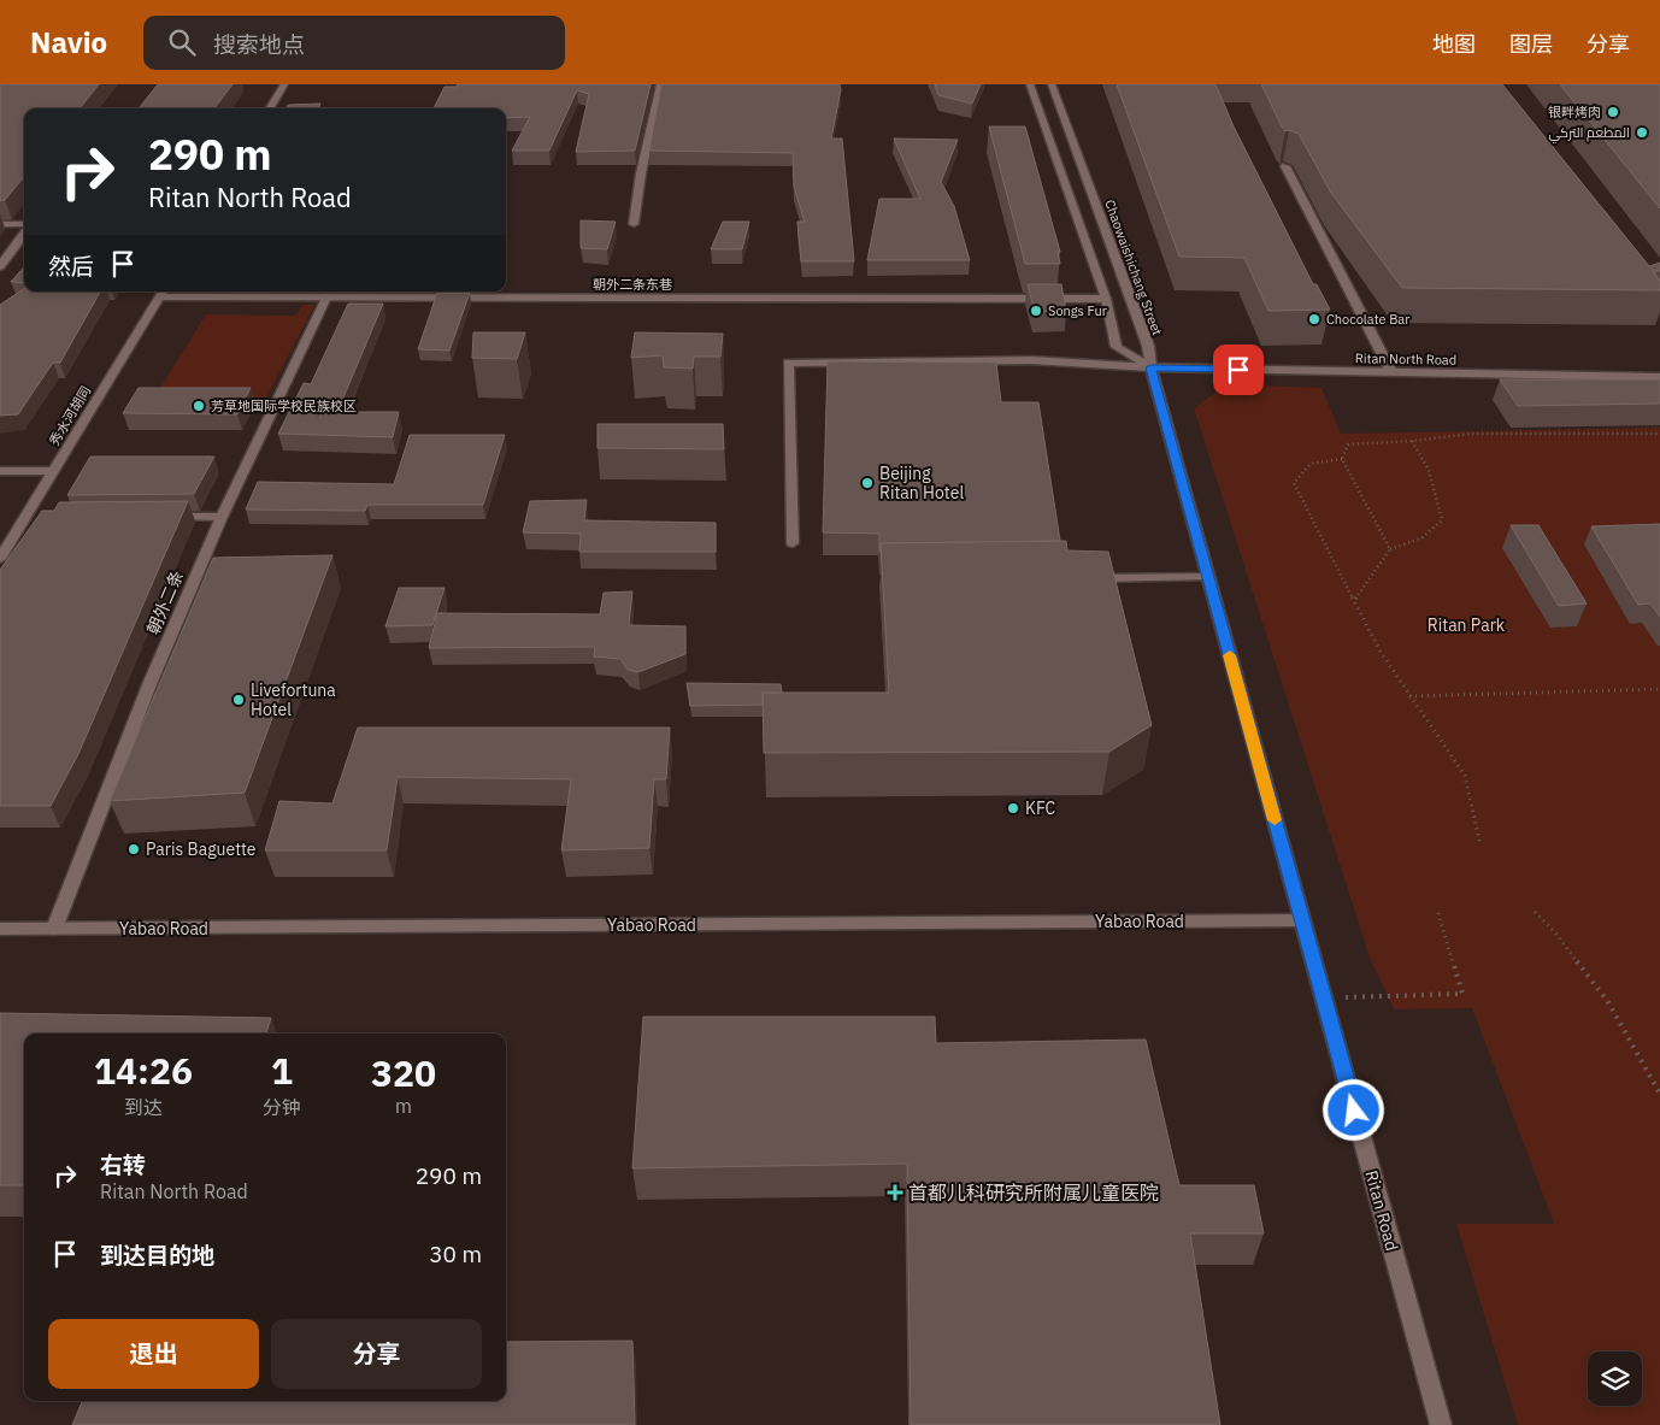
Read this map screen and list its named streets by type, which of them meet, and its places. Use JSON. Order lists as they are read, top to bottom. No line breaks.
{"streets":{"street":["Chaowaishichang Street","朝外二条东巷","Ritan North Road","秀水河胡同","朝外二条","Yabao Road","Ritan Road"]},"crossings":[["Chaowaishichang Street","Ritan North Road"],["Chaowaishichang Street","Ritan Road"],["朝外二条东巷","秀水河胡同"],["朝外二条东巷","朝外二条"],["Ritan North Road","Ritan Road"],["朝外二条","Yabao Road"],["Yabao Road","Ritan Road"]],"parks":["Ritan Park"],"places":{"other":["银畔烤肉","المطعم التركي","Songs Fur","Chocolate Bar","芳草地国际学校民族校区","Beijing Ritan Hotel","Livefortuna Hotel","KFC","Paris Baguette"],"health":["首都儿科研究所附属儿童医院"]},"page":{"header":"Navio","search":"搜索地点","nav":["地图","图层","分享"],"turn":["290 m","Ritan North Road"],"then":"然后","eta":["14:26","到达","1","分钟","320","m"],"list":[{"name":"右转","note":"Ritan North Road","value":"290 m"},{"name":"到达目的地","value":"30 m"}],"buttons":["退出","分享"]}}
